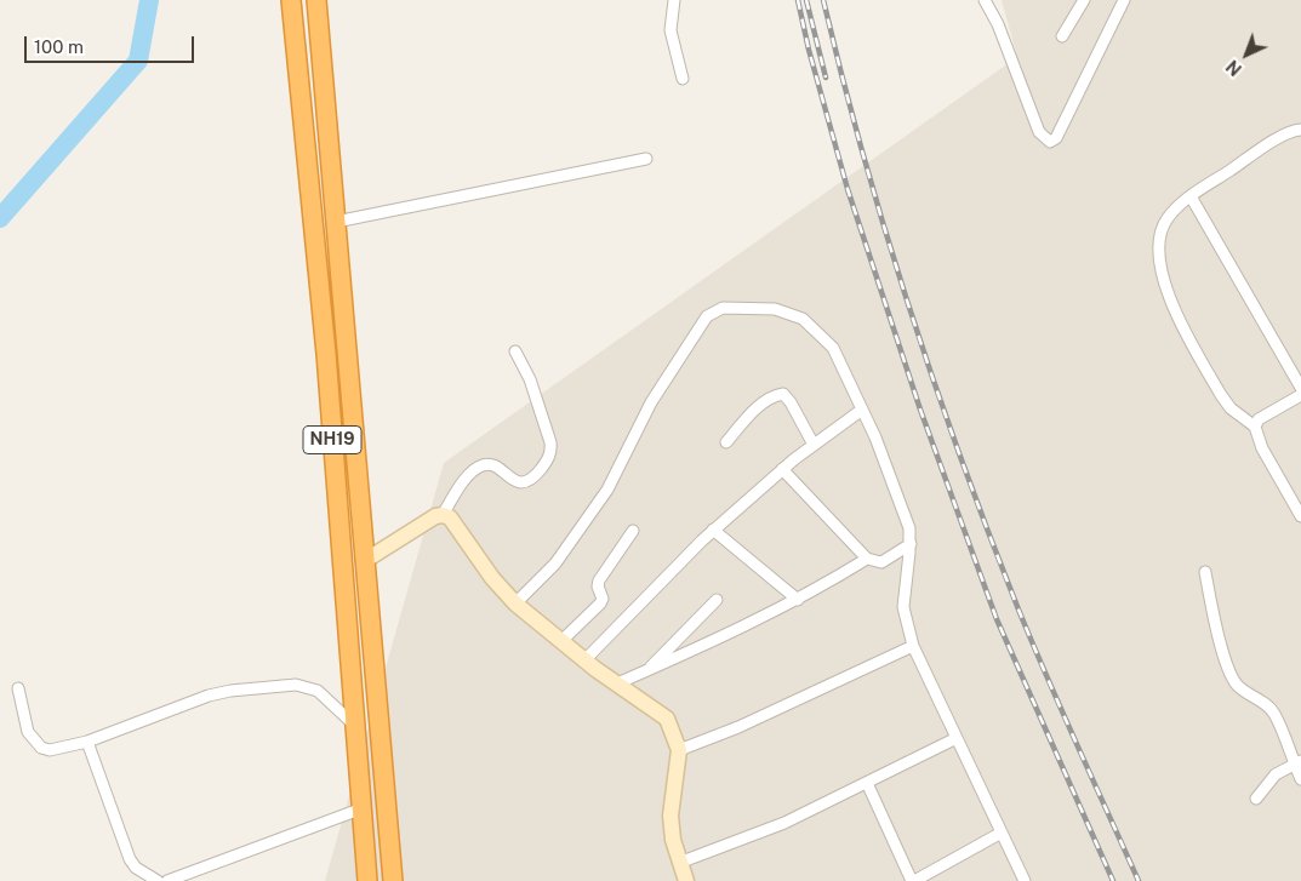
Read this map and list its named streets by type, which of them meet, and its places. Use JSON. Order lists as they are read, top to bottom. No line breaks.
{"streets":{"highway":["NH19"]},"scale_bar":"100 m","north":"bottom left"}
